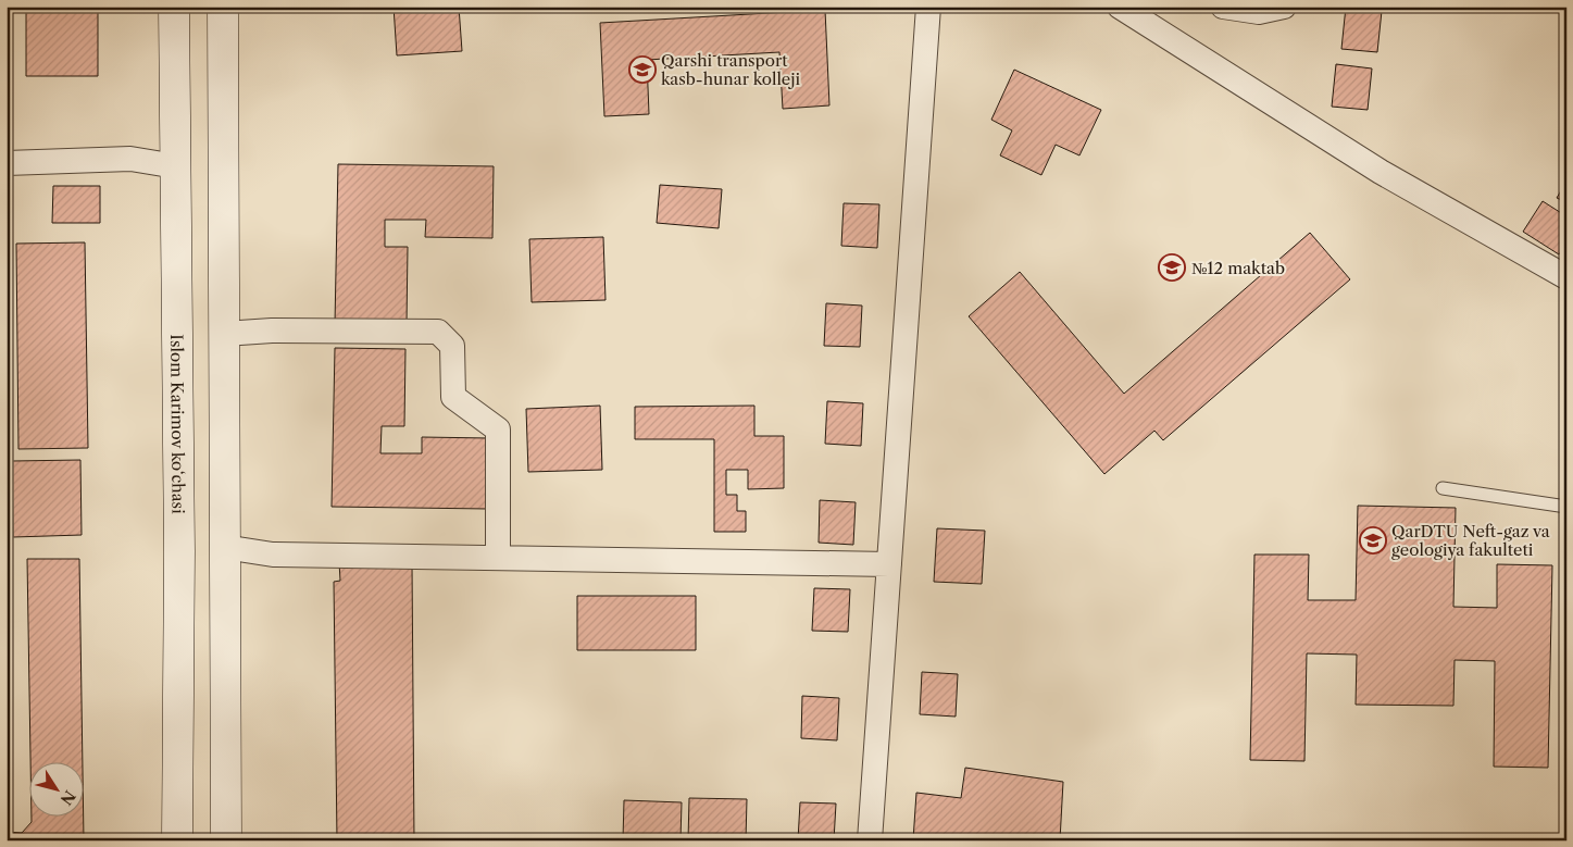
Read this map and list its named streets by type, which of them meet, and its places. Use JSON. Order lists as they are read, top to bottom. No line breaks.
{"streets":{"main road":["Islom Karimov ko‘chasi"]},"places":{"school or university":["Qarshi transport kasb-hunar kolleji","№12 maktab","QarDTU Neft-gaz va geologiya fakulteti"]},"north":"bottom right"}
